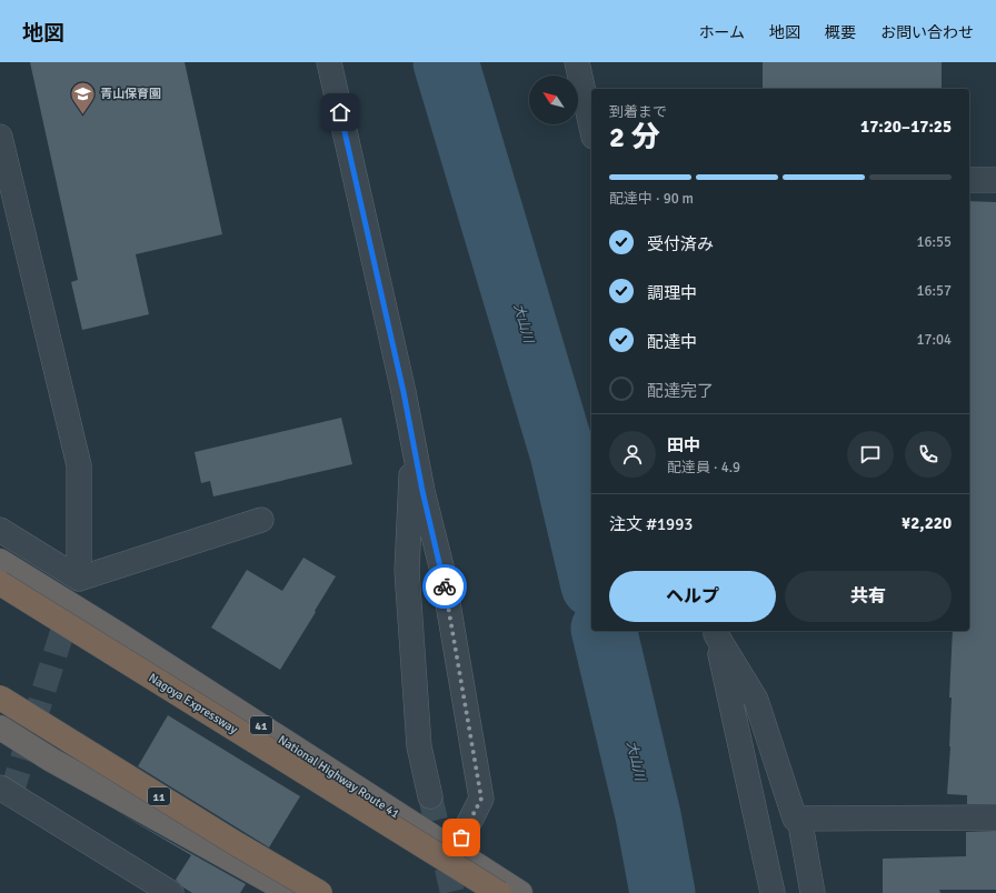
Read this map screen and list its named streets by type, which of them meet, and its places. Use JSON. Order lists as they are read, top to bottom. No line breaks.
{"streets":{"highway":["Nagoya Expressway","41","National Highway Route 41","11"]},"water":["大山川"],"places":{"school or university":["青山保育園"]},"north":"top left","page":{"header":"地図","nav":["ホーム","地図","概要","お問い合わせ"],"heading":["2 分","到着まで","17:20–17:25"],"panel":["田中","配達員 · 4.9","注文 #1993","¥2,220"],"bar":"配達中 · 90 m","list":[["受付済み","16:55"],["調理中","16:57"],["配達中","17:04"],"配達完了"],"buttons":["ヘルプ","共有"]}}
